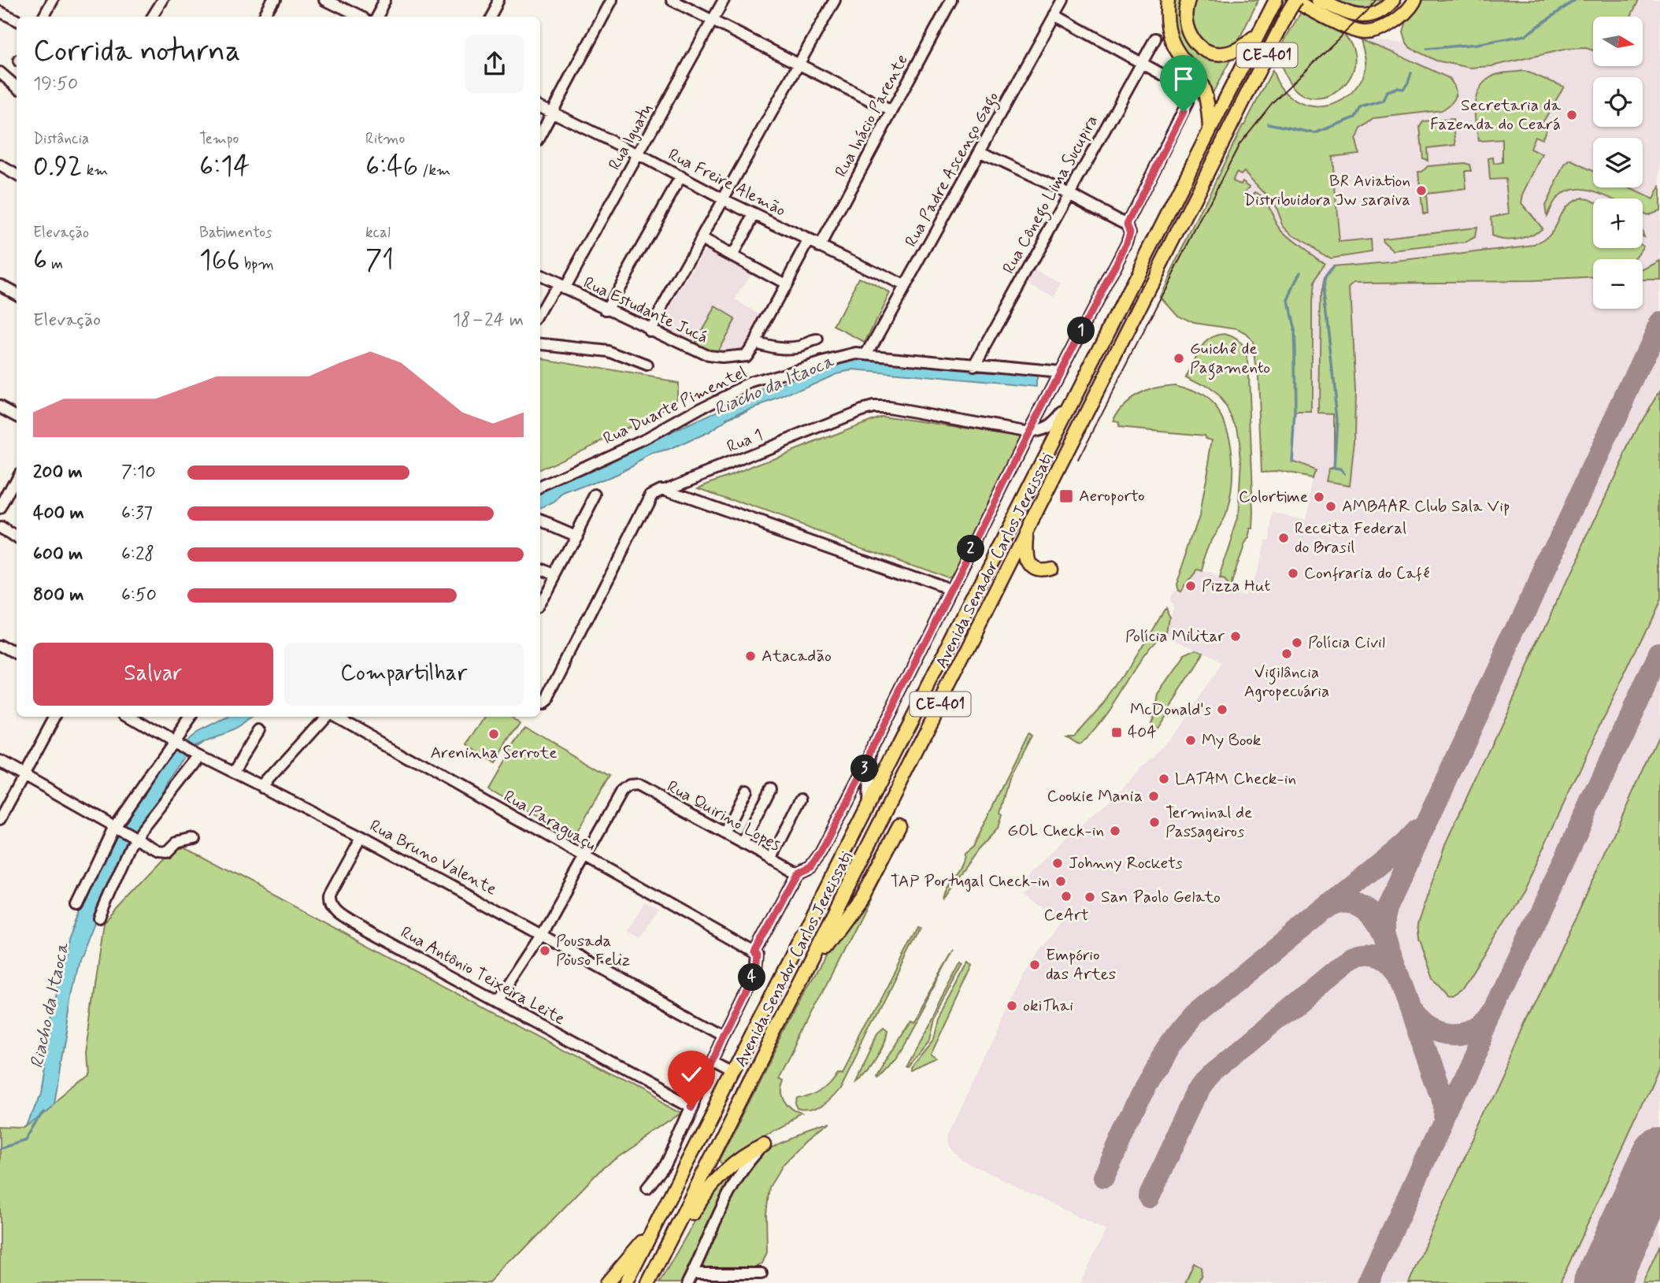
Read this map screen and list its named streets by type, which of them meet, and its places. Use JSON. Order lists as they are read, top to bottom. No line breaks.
{"streets":{"main road":["CE-401","Avenida Senador Carlos Jereissati"],"street":["Rua Inácio Parente","Rua Iguatu","Rua Padre Ascenço Gago","Rua Freire Alemão","Rua Cônego Lima Sucupira","Rua Estudante Jucá","Rua Duarte Pimentel","Rua 1","Rua Quirino Lopes","Rua Paraguaçu","Rua Bruno Valente","Rua Antônio Teixeira Leite"]},"crossings":[["Rua Inácio Parente","Rua Freire Alemão"],["Rua Iguatu","Rua Freire Alemão"],["Rua Iguatu","Rua Estudante Jucá"],["Rua Padre Ascenço Gago","Rua Freire Alemão"],["Rua Padre Ascenço Gago","Rua Duarte Pimentel"],["Rua Cônego Lima Sucupira","Rua Duarte Pimentel"],["Rua Quirino Lopes","Rua Paraguaçu"],["Rua Bruno Valente","Rua Antônio Teixeira Leite"]],"water":["Riacho da Itaoca"],"places":{"other":["Secretaria da Fazenda do Ceará","BR Aviation Distribuidora Jw saraiva","Guichê de Pagamento","Colortime","AMBAAR Club Sala Vip","Receita Federal do Brasil","Confraria do Café","Pizza Hut","Polícia Militar","Polícia Civil","Vigilância Agropecuária","Atacadão","McDonald's","Areninha Serrote","My Book","LATAM Check-in","Cookie Mania","Terminal de Passageiros","GOL Check-in","Johnny Rockets","TAP Portugal Check-in","CeArt","San Paolo Gelato","Pousada Pouso Feliz","Empório das Artes","okiThai"],"transit":["Aeroporto","404"]},"north":"right","page":{"map_buttons":["+","−"],"heading":["Corrida noturna","19:50"],"stats":[["Distância","0.92 km"],["Tempo","6:14"],["Ritmo","6:46 /km"],["Elevação","6 m"],["Batimentos","166 bpm"],["kcal","71"]],"chart":["Elevação","18–24 m"],"pins":["1","2","3","4"],"list":[{"name":"200 m","note":"7:10"},{"name":"400 m","note":"6:37"},{"name":"600 m","note":"6:28"},{"name":"800 m","note":"6:50"}],"buttons":["Salvar","Compartilhar"]}}
